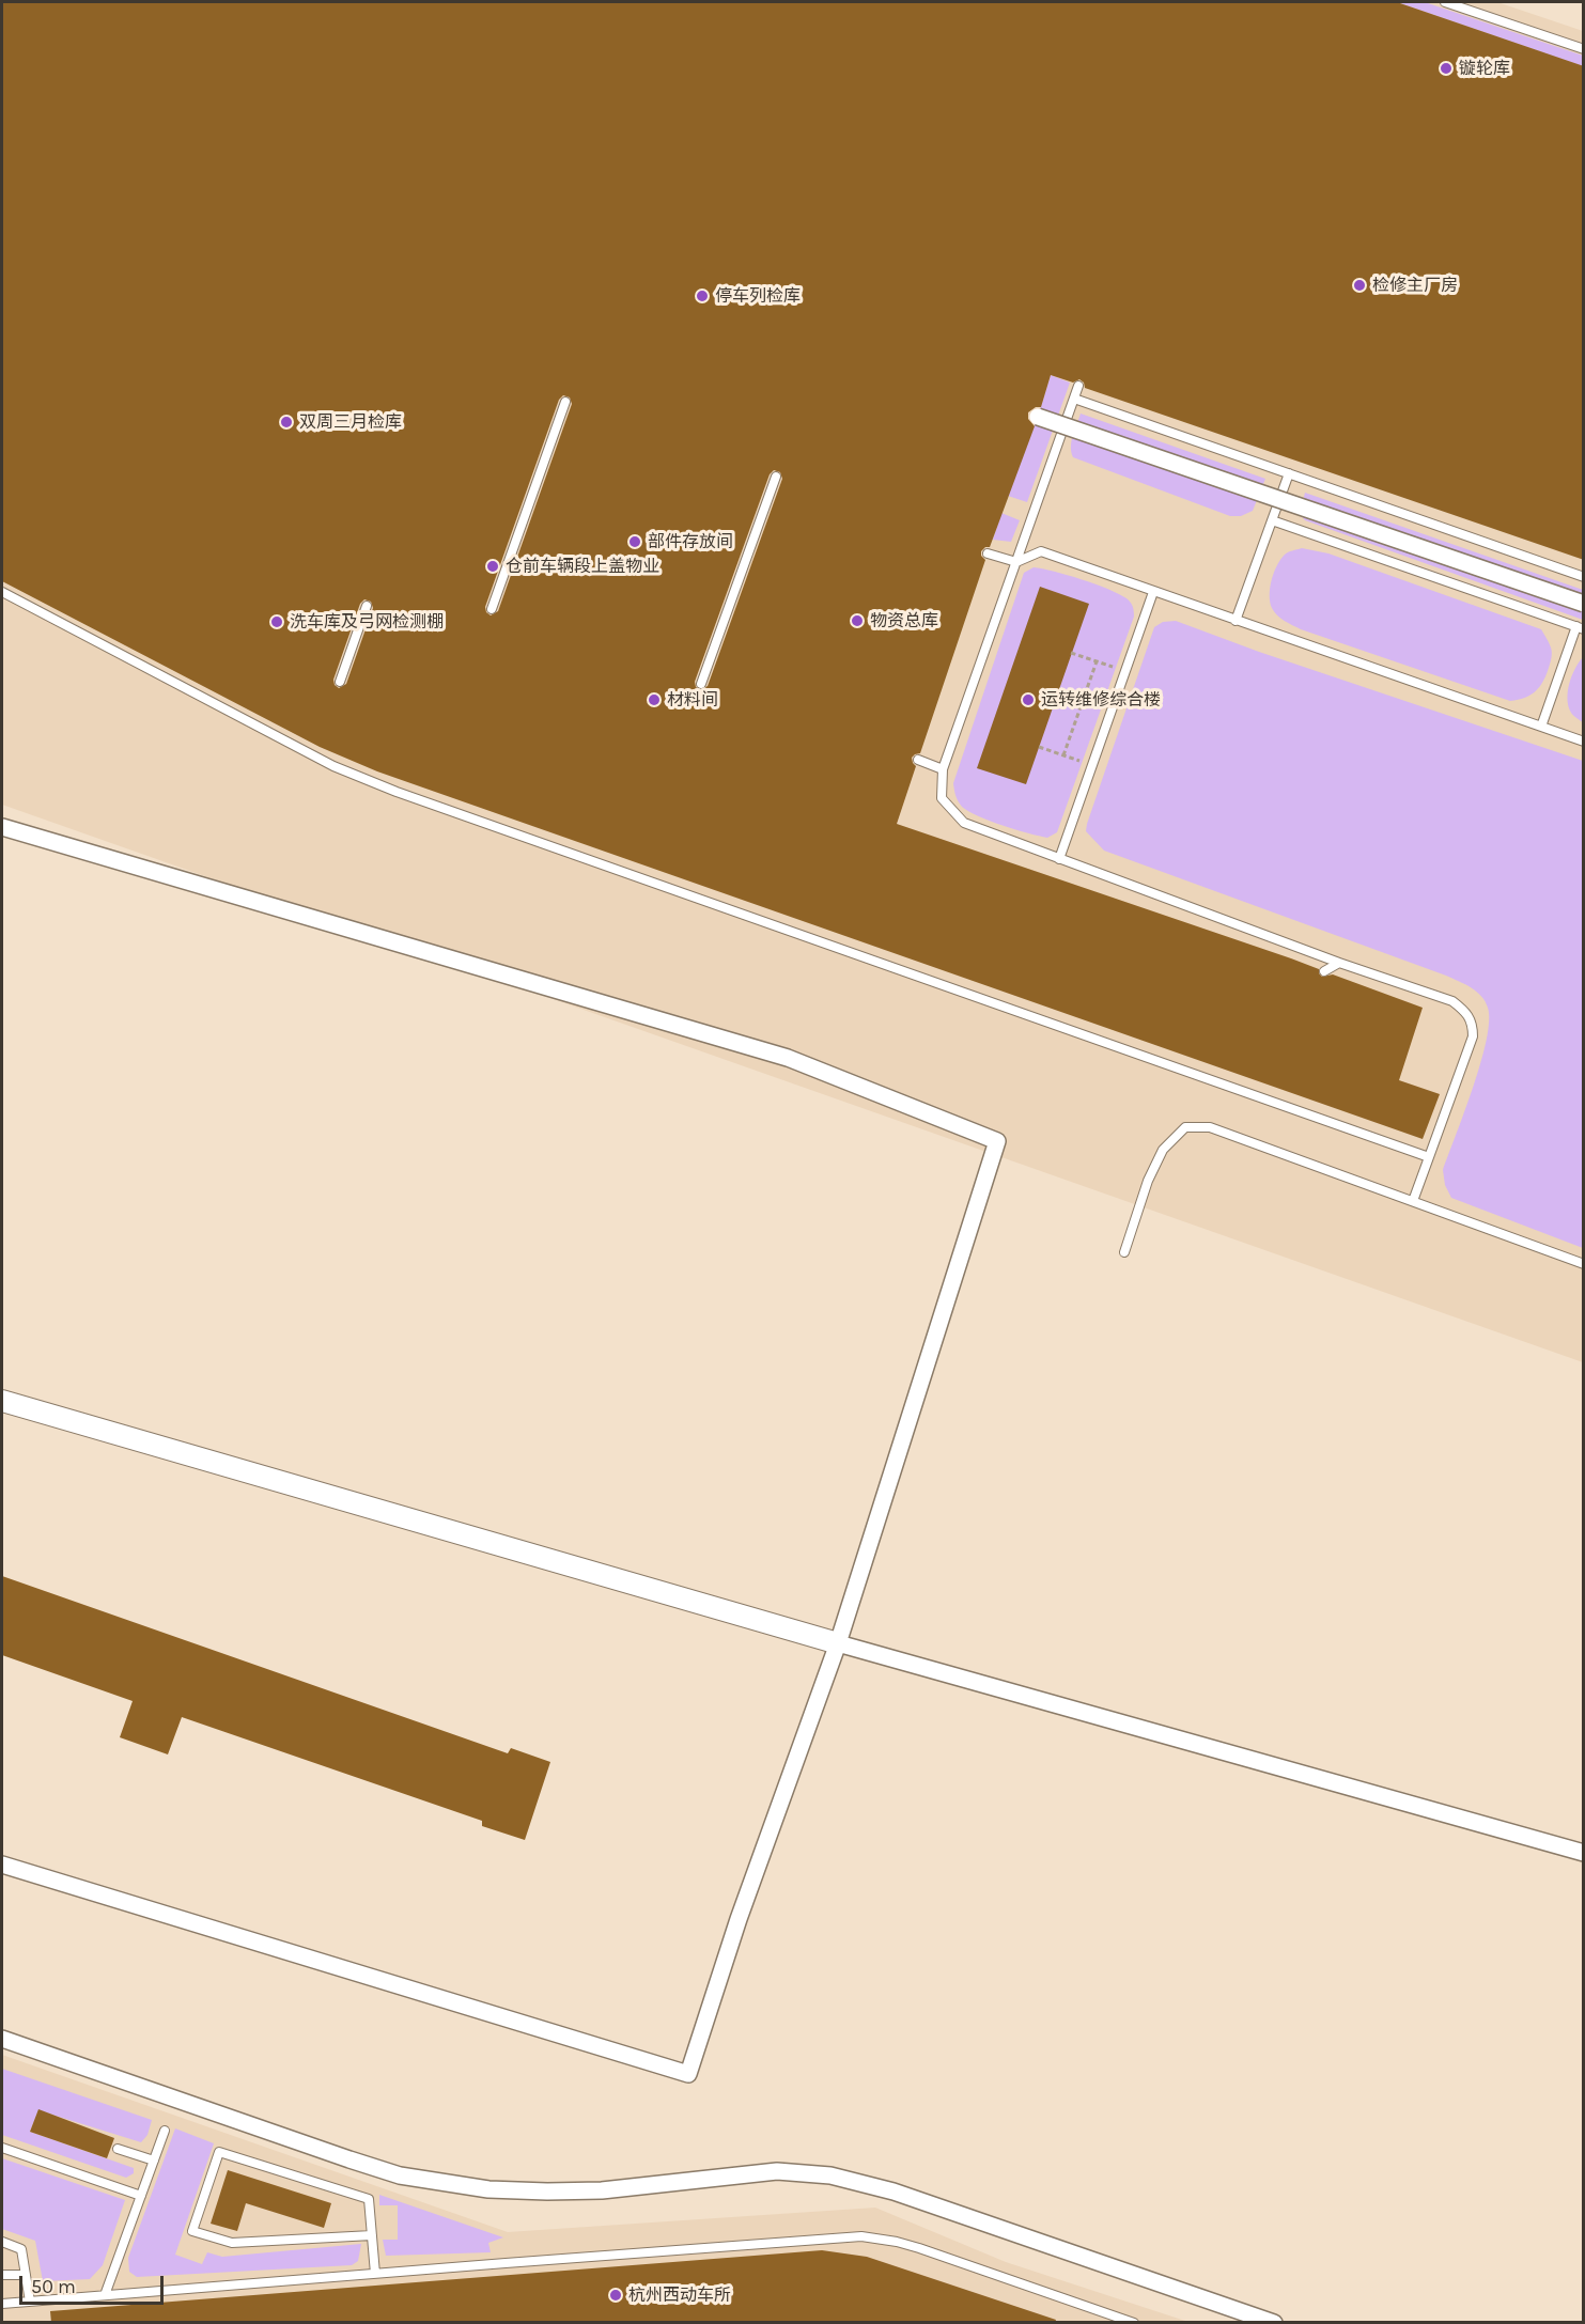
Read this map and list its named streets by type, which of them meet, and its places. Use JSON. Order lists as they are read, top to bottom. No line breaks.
{"places":["镟轮库","检修主厂房","停车列检库","双周三月检库","部件存放间","仓前车辆段上盖物业","物资总库","洗车库及弓网检测棚","材料间","运转维修综合楼","杭州西动车所"],"scale_bar":"50 m"}
